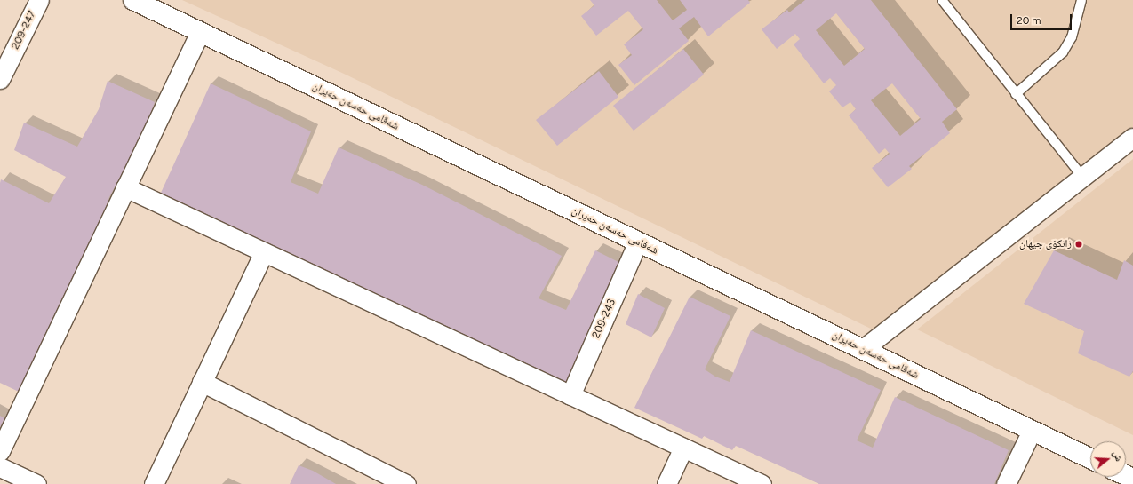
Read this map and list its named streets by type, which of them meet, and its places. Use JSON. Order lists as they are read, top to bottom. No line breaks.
{"streets":{"street":["209-247","شەقامی حەسەن حەیران","209-243"]},"crossings":[["شەقامی حەسەن حەیران","209-243"]],"places":["زانکۆی جیھان"],"scale_bar":"20 m","north":"right"}
